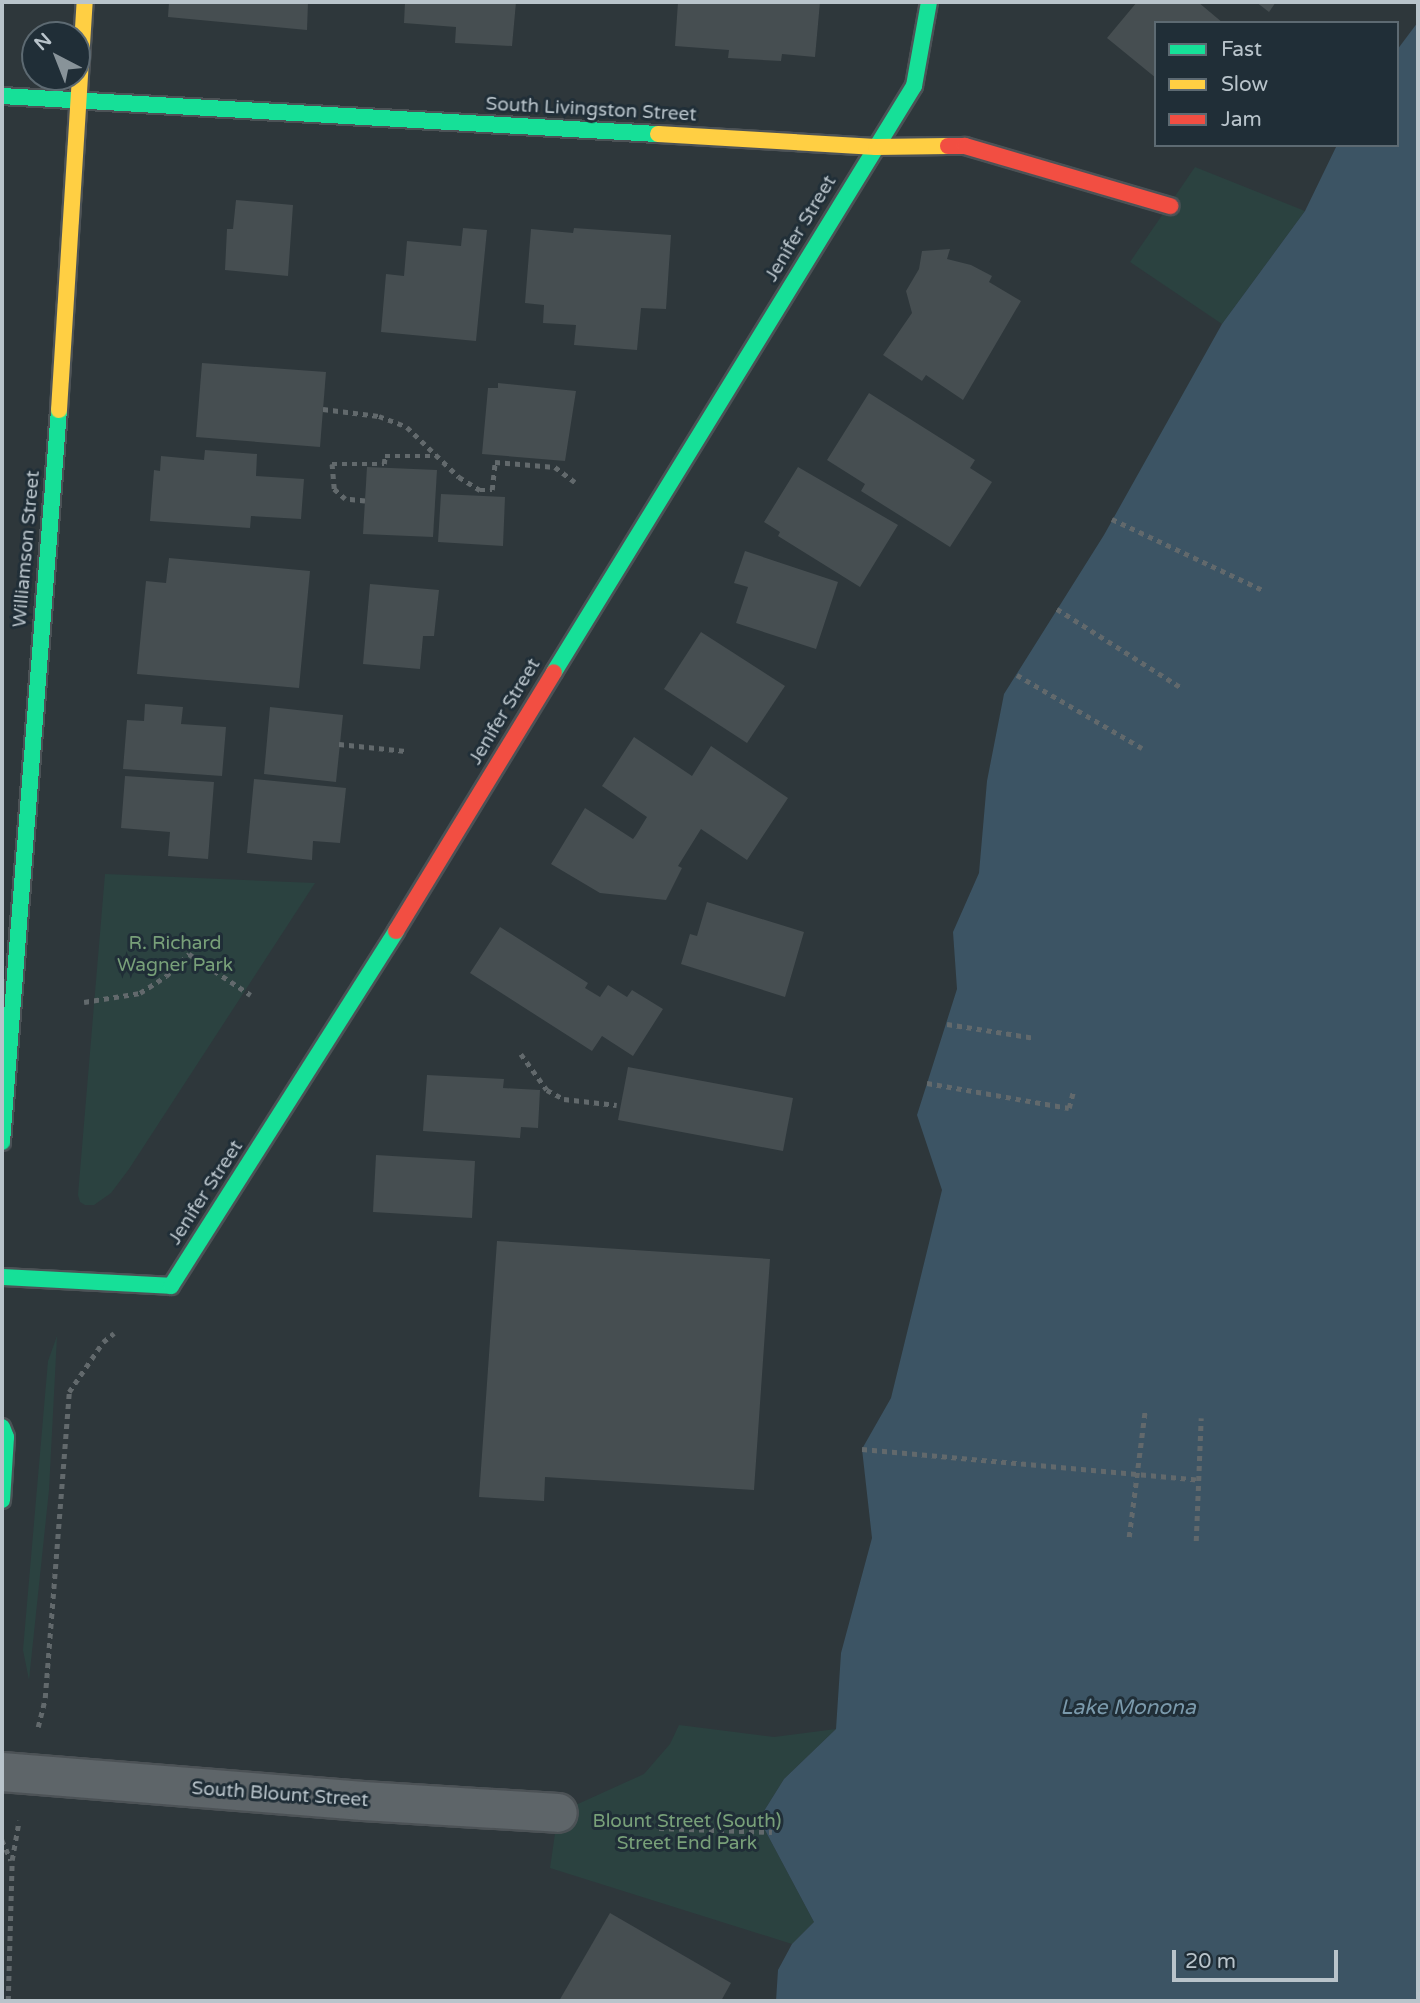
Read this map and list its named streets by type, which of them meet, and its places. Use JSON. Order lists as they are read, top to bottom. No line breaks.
{"streets":{"street":["South Livingston Street","Jenifer Street","Williamson Street","South Blount Street"]},"crossings":[["South Livingston Street","Jenifer Street"],["South Livingston Street","Williamson Street"]],"water":["Lake Monona"],"parks":["R. Richard Wagner Park","Blount Street (South) Street End Park"],"legend":["Fast","Slow","Jam"],"scale_bar":"20 m","north":"top left"}
